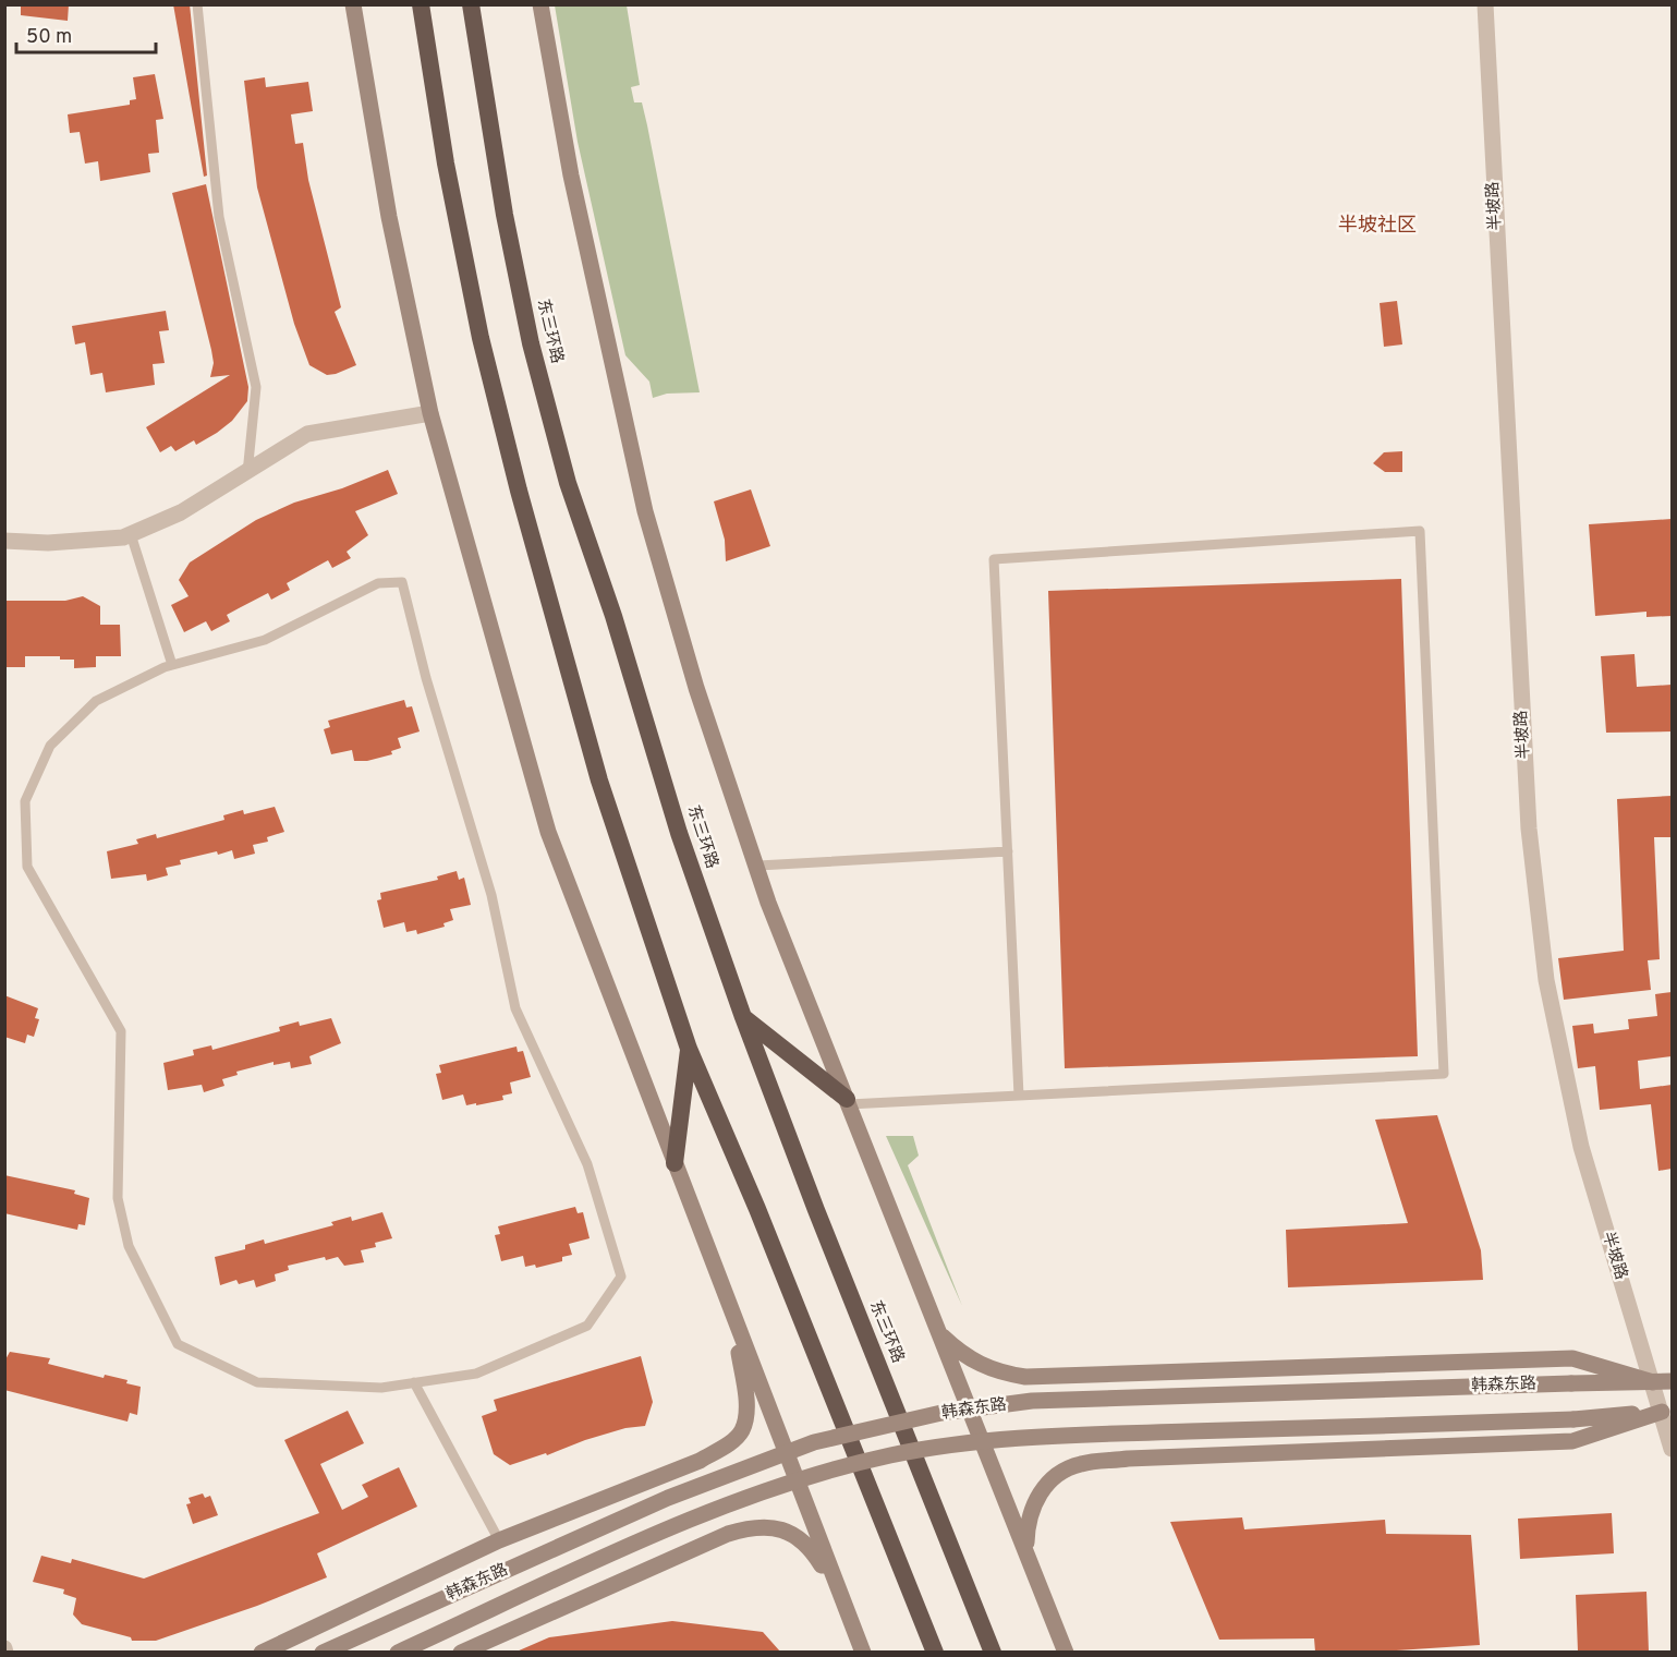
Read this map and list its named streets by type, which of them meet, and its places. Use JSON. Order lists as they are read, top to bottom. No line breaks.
{"streets":{"highway":["东三环路"],"main road":["韩森东路"],"street":["半坡路"]},"crossings":[["半坡路","韩森东路"]],"districts":["半坡社区"],"scale_bar":"50 m"}
